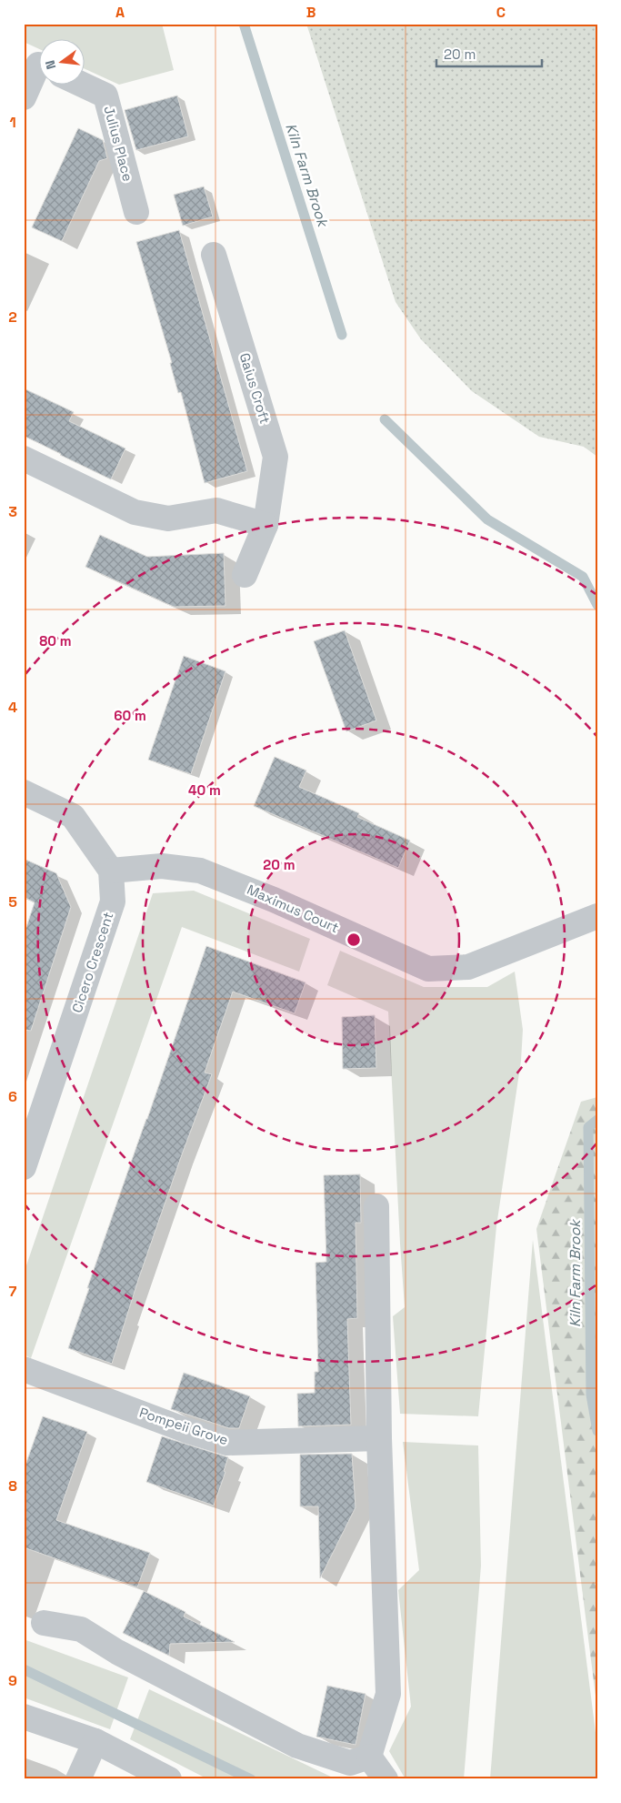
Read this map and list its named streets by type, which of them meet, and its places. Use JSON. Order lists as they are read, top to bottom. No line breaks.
{"streets":{"street":["Julius Place","Gaius Croft","Maximus Court","Cicero Crescent","Pompeii Grove"]},"crossings":[["Maximus Court","Cicero Crescent"]],"water":["Kiln Farm Brook"],"scale_bar":"20 m","north":"left","grid":{"columns":["A","B","C"],"rows":["1","2","3","4","5","6","7","8","9"]},"rings":["80 m","60 m","40 m","20 m"]}
